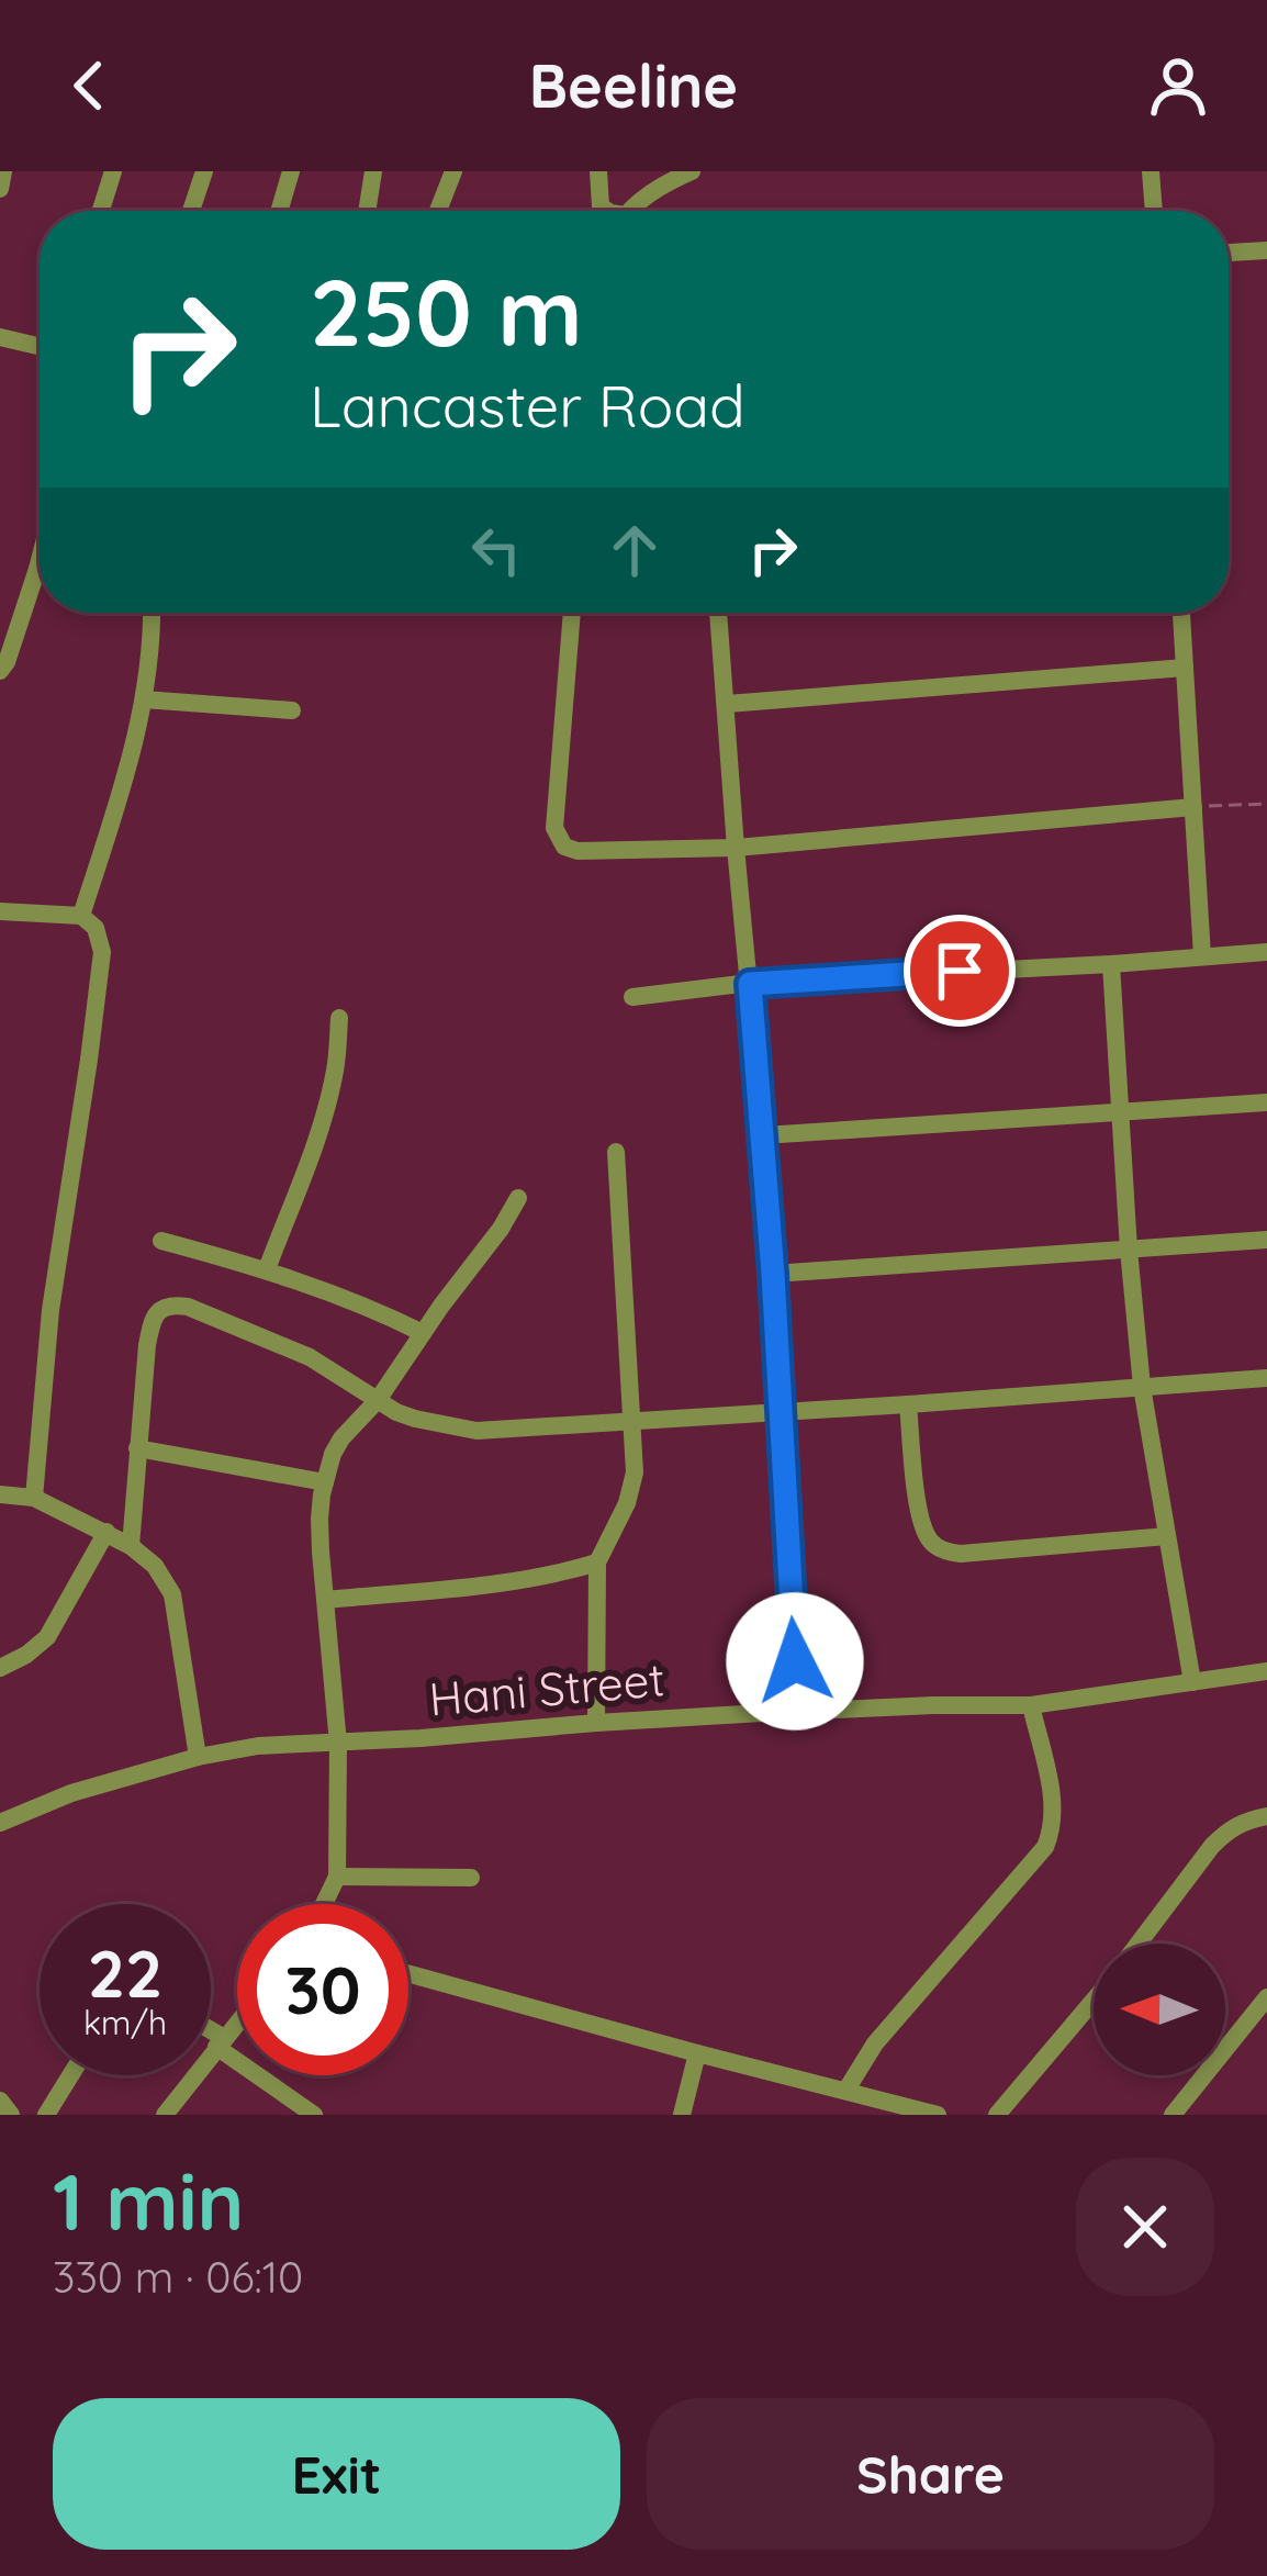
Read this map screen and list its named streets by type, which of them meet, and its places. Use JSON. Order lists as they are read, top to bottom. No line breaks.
{"streets":{"street":["Hani Street"]},"north":"left","page":{"header":"Beeline","turn":["250 m","Lancaster Road"],"speed":"22 km/h","limit":"30","heading":["1 min","330 m · 06:10"],"buttons":["Exit","Share"]}}
